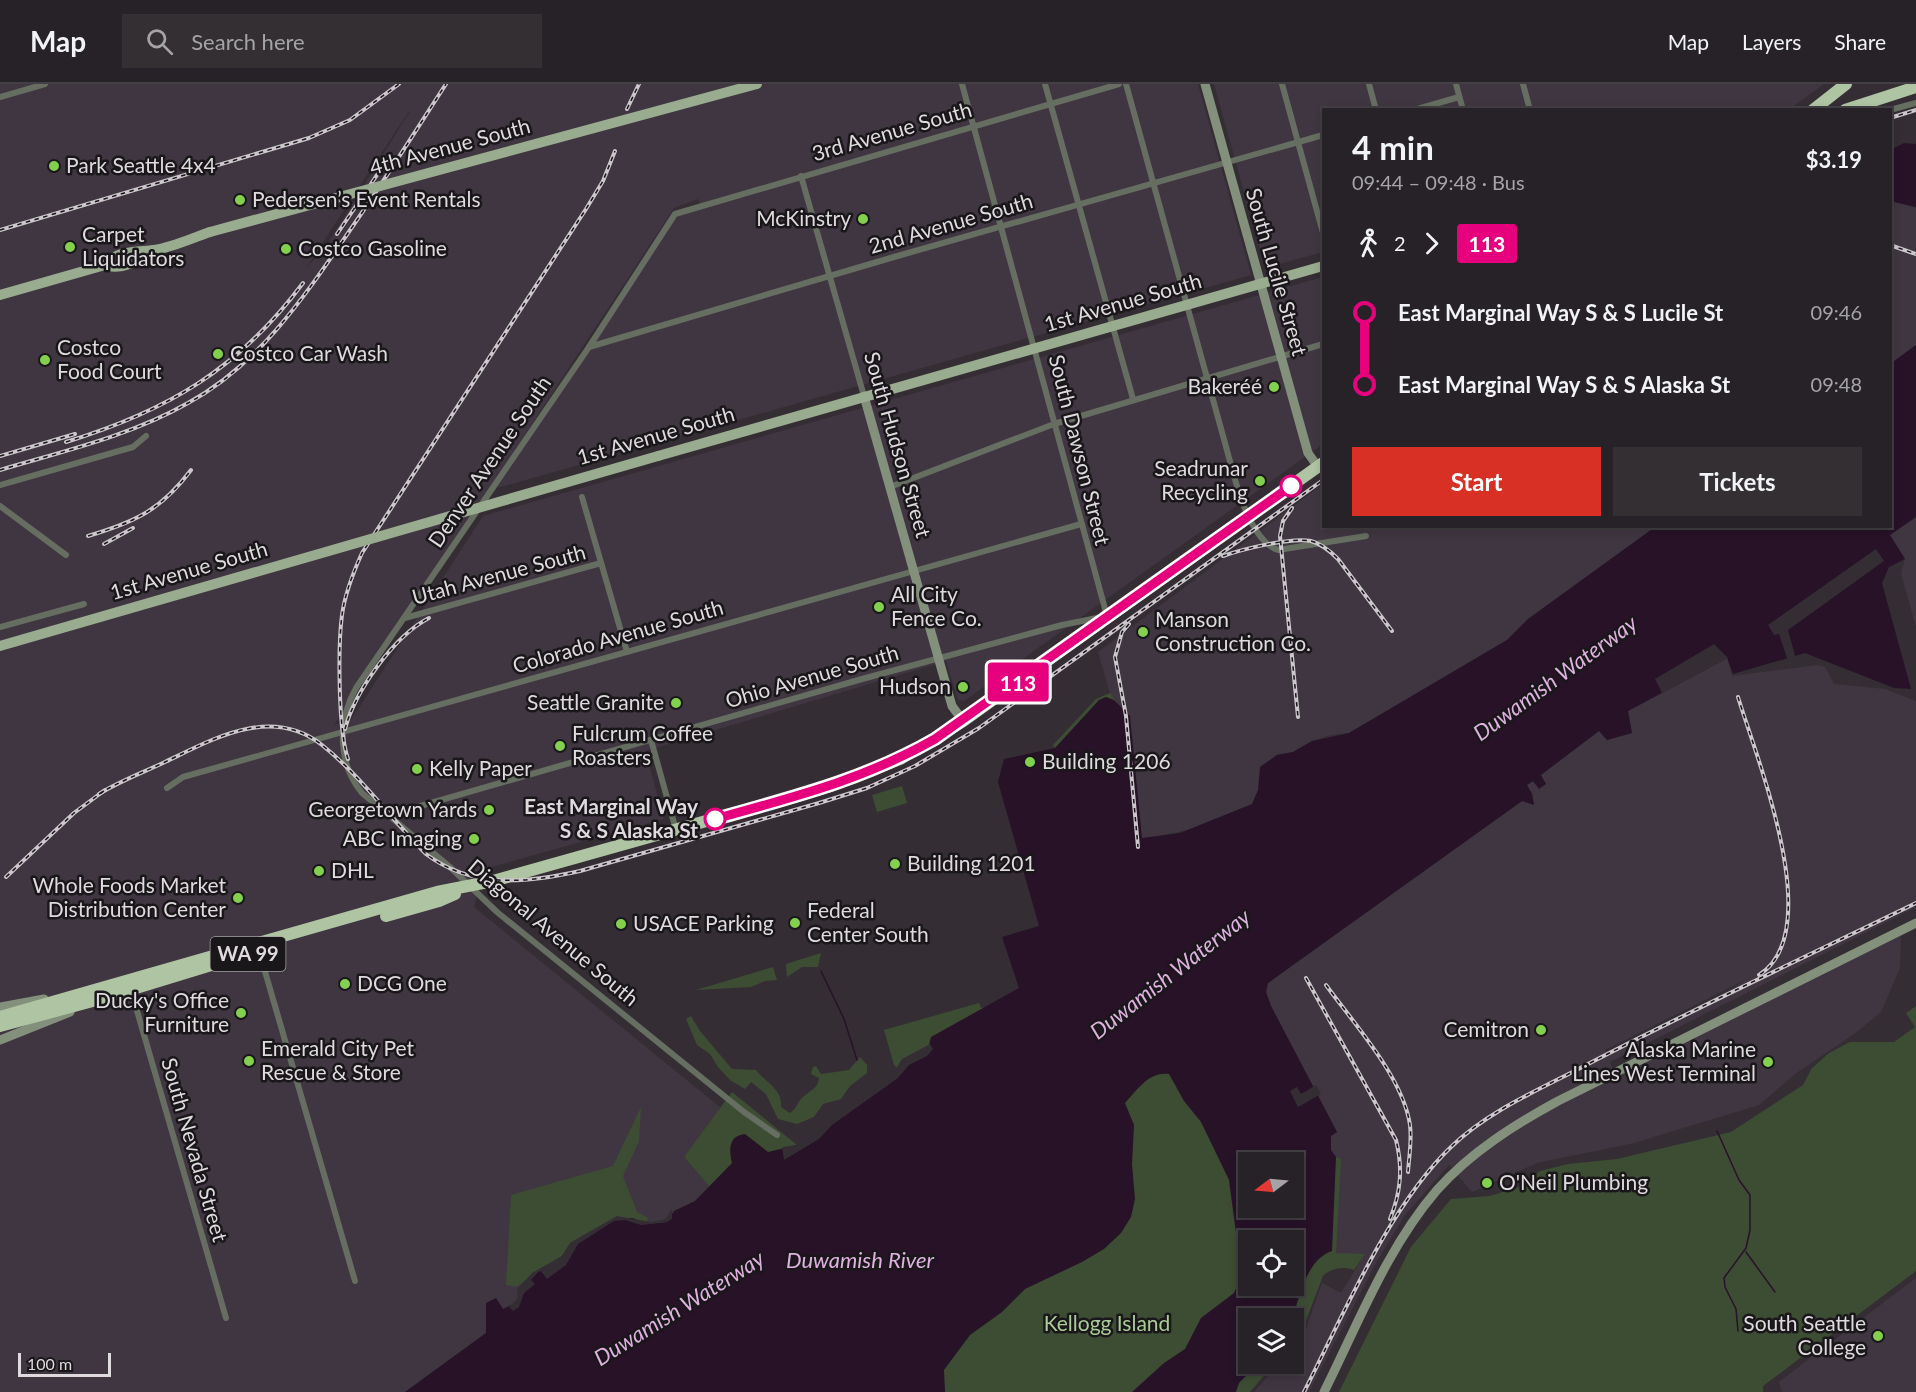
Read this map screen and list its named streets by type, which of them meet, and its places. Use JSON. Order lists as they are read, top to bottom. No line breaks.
{"streets":{"highway":["WA 99"],"main road":["4th Avenue South","South Lucile Street","1st Avenue South","South Hudson Street"],"street":["3rd Avenue South","2nd Avenue South","South Dawson Street","Denver Avenue South","Utah Avenue South","Colorado Avenue South","Ohio Avenue South","Diagonal Avenue South","South Nevada Street"]},"crossings":[["3rd Avenue South","South Hudson Street"],["3rd Avenue South","South Dawson Street"],["3rd Avenue South","Denver Avenue South"],["2nd Avenue South","South Lucile Street"],["2nd Avenue South","South Hudson Street"],["2nd Avenue South","South Dawson Street"],["2nd Avenue South","Denver Avenue South"],["South Lucile Street","1st Avenue South"],["South Lucile Street","WA 99"],["1st Avenue South","South Hudson Street"],["1st Avenue South","South Dawson Street"],["South Hudson Street","Colorado Avenue South"],["South Hudson Street","Ohio Avenue South"],["South Hudson Street","WA 99"],["South Dawson Street","Colorado Avenue South"],["South Dawson Street","Ohio Avenue South"],["South Dawson Street","WA 99"],["Denver Avenue South","Utah Avenue South"],["Denver Avenue South","Colorado Avenue South"],["Denver Avenue South","Diagonal Avenue South"],["Colorado Avenue South","Diagonal Avenue South"],["Ohio Avenue South","Diagonal Avenue South"],["Ohio Avenue South","WA 99"],["Diagonal Avenue South","WA 99"],["WA 99","South Nevada Street"]],"water":["Duwamish Waterway","Duwamish River"],"parks":["Kellogg Island"],"places":["Park Seattle 4x4","Pedersen’s Event Rentals","McKinstry","Carpet Liquidators","Costco Gasoline","Costco Car Wash","Costco Food Court","Bakeréé","Seadrunar Recycling","All City Fence Co.","Manson Construction Co.","Hudson","Seattle Granite","Fulcrum Coffee Roasters","Building 1206","Kelly Paper","Georgetown Yards","East Marginal Way S & S Alaska St","ABC Imaging","Building 1201","DHL","Whole Foods Market Distribution Center","Federal Center South","USACE Parking","DCG One","Ducky's Office Furniture","Cemitron","Emerald City Pet Rescue & Store","Alaska Marine Lines West Terminal","O'Neil Plumbing","South Seattle College"],"lines":["bus line 113"],"scale_bar":"100 m","north":"left","page":{"header":"Map","search":"Search here","nav":["Map","Layers","Share"],"on_map":"113","heading":["4 min","09:44 – 09:48 · Bus","$3.19"],"legs":["2","113"],"list":[{"name":"East Marginal Way S & S Lucile St","value":"09:46"},{"name":"East Marginal Way S & S Alaska St","value":"09:48"}],"buttons":["Start","Tickets"],"scale":"100 m"}}
